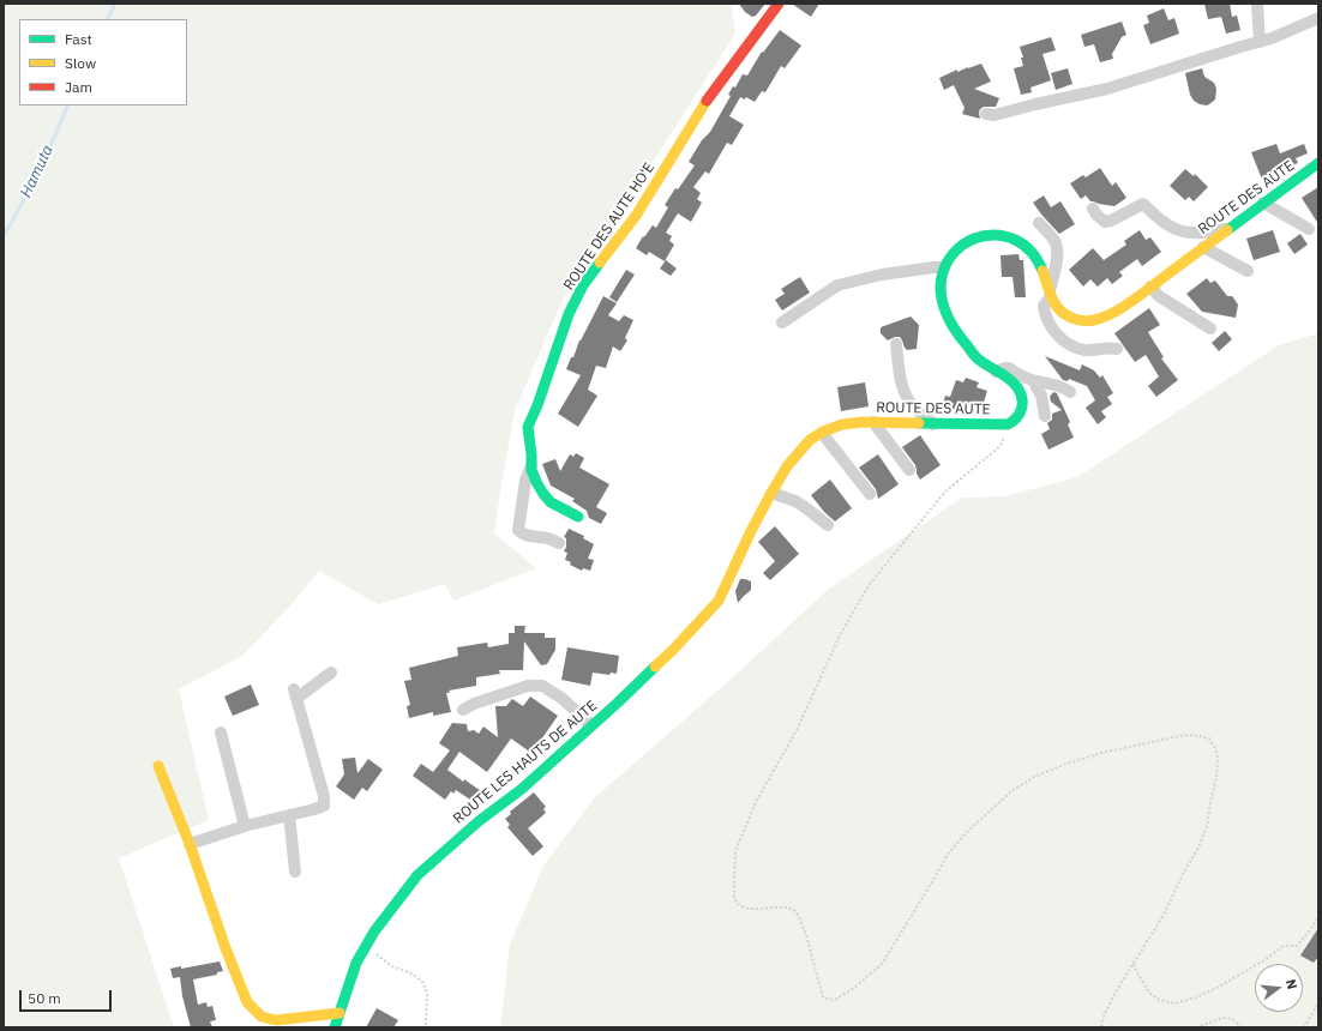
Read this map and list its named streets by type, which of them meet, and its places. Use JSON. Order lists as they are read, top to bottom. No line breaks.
{"streets":{"street":["ROUTE DES AUTE","ROUTE DES AUTE HO'E","ROUTE LES HAUTS DE AUTE"]},"crossings":[["ROUTE DES AUTE","ROUTE LES HAUTS DE AUTE"]],"water":["Hamuta"],"legend":["Fast","Slow","Jam"],"scale_bar":"50 m","north":"right"}
